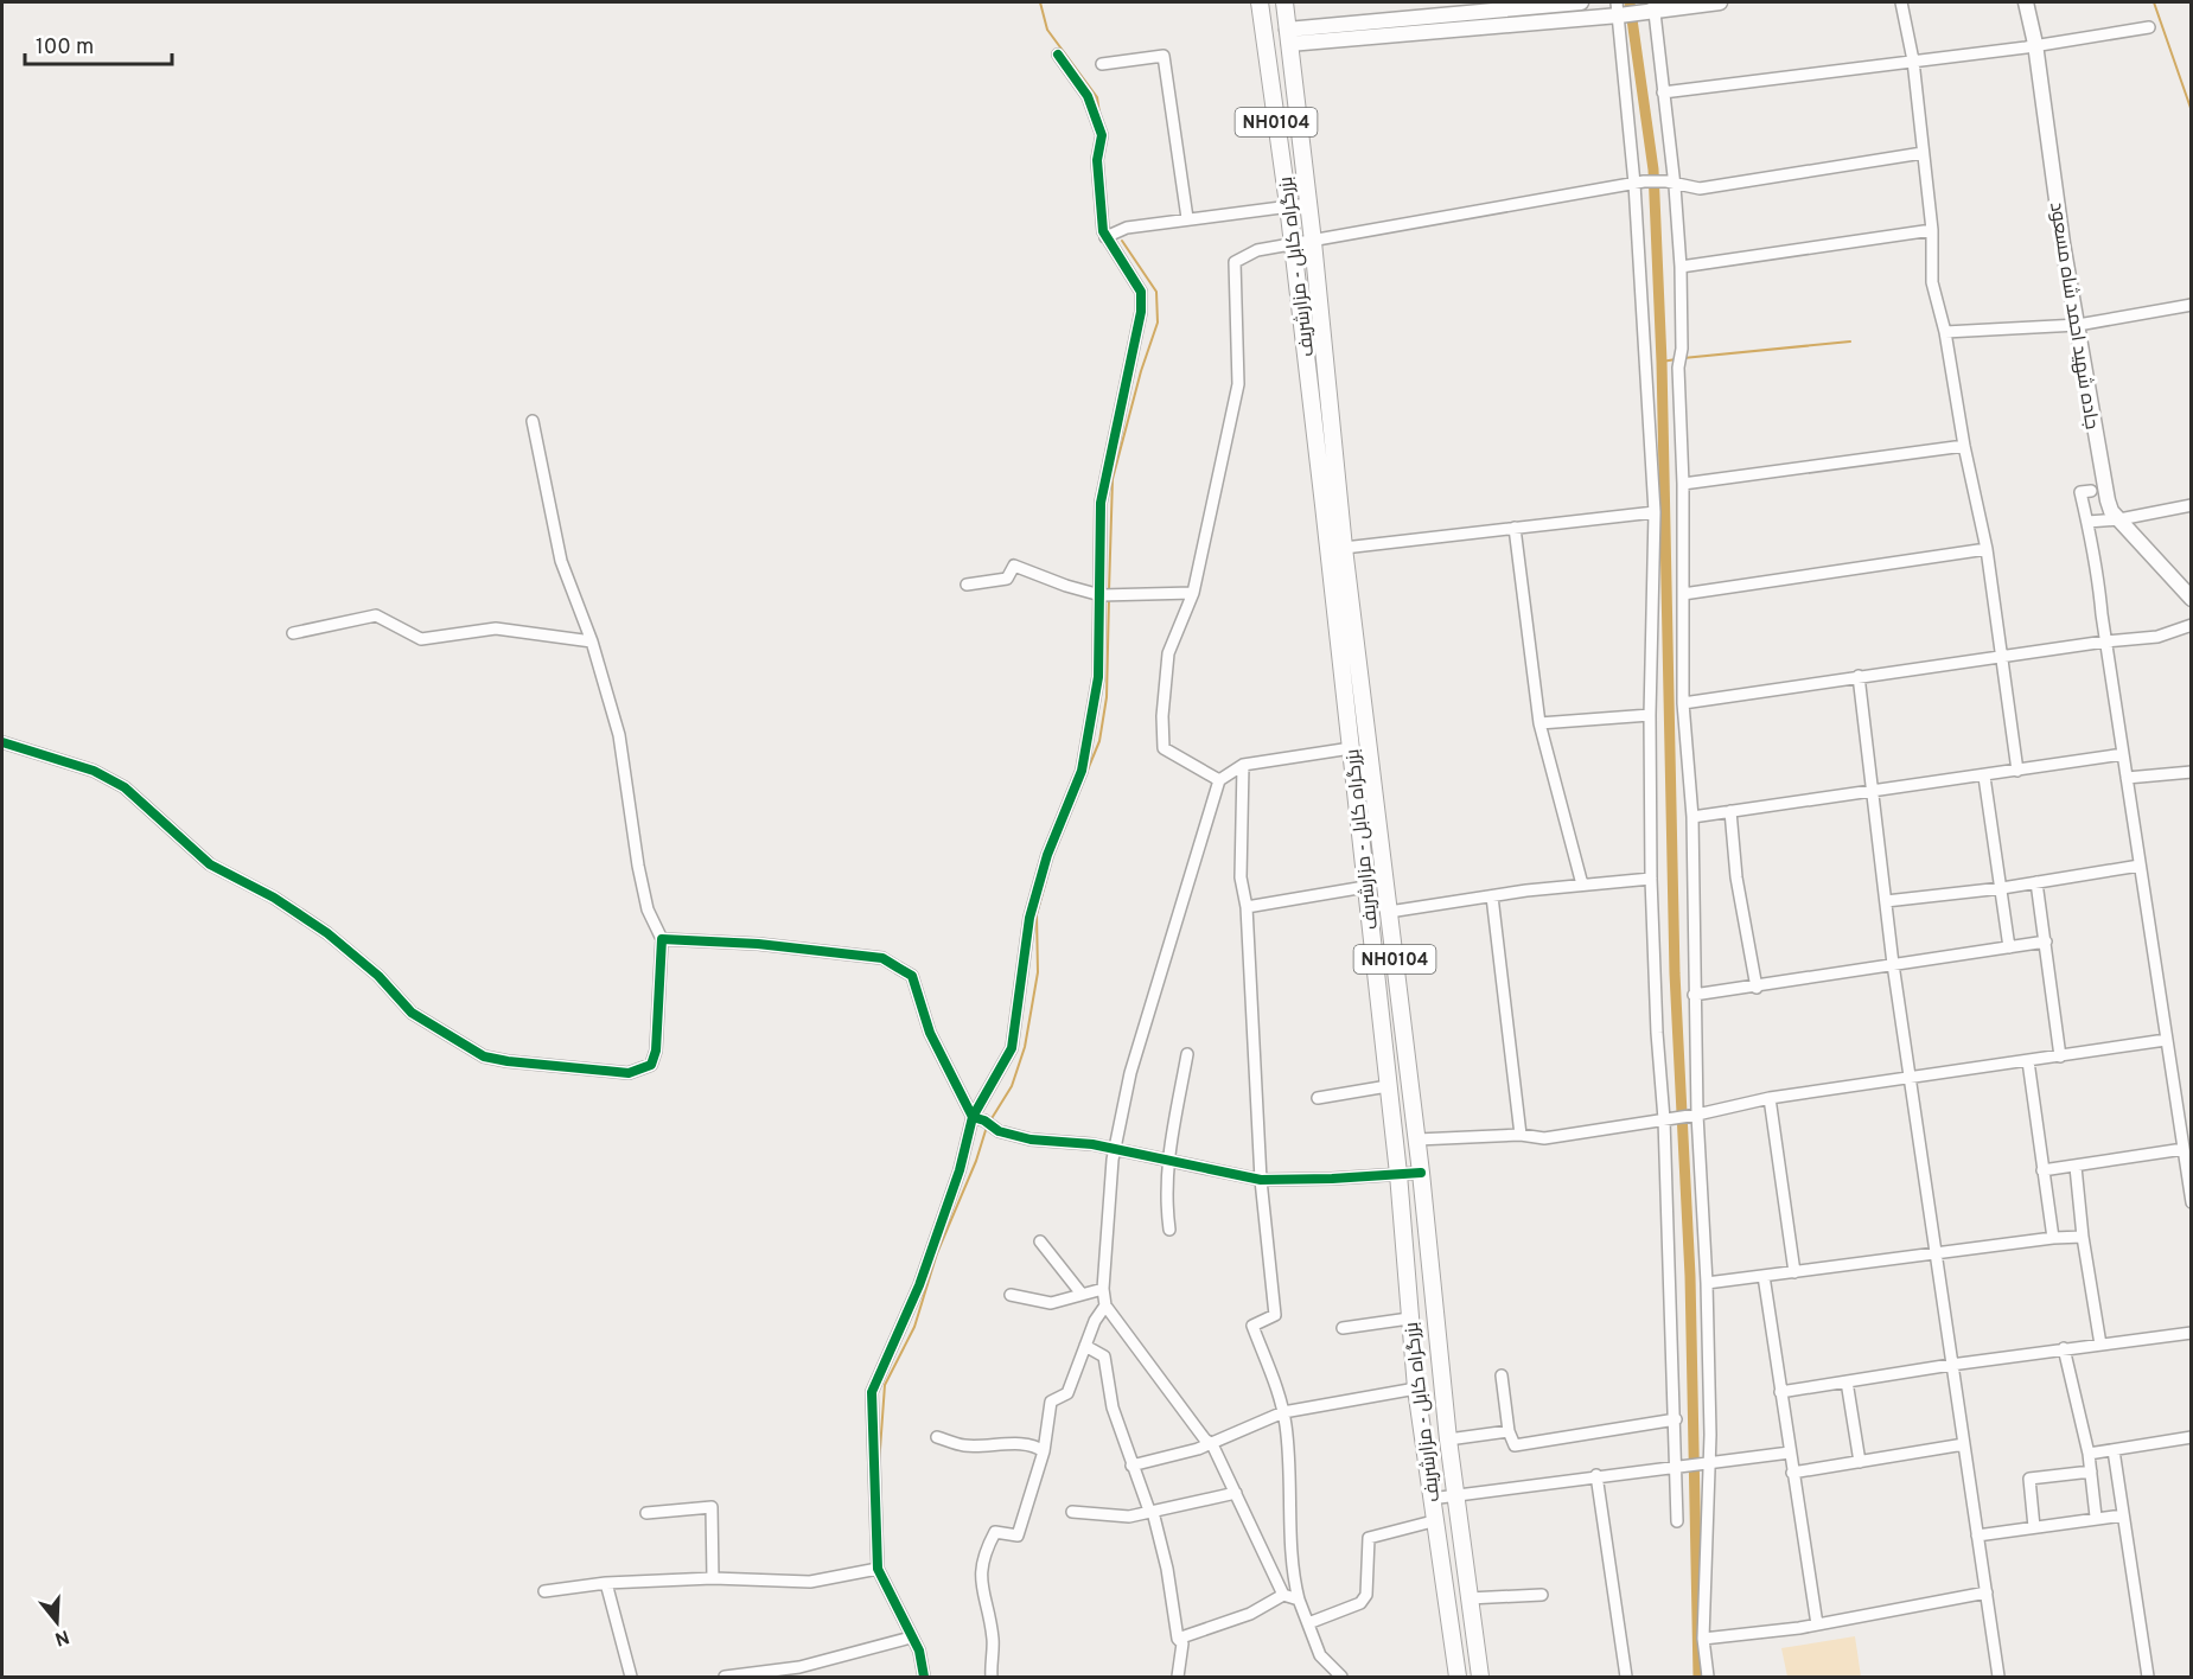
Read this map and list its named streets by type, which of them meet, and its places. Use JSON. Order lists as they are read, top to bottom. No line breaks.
{"streets":{"highway":["NH0104","بزرگراه کابل - مزارشریف"],"main road":["جاده شهيد احمد شاه مسعود"]},"scale_bar":"100 m","north":"bottom"}
